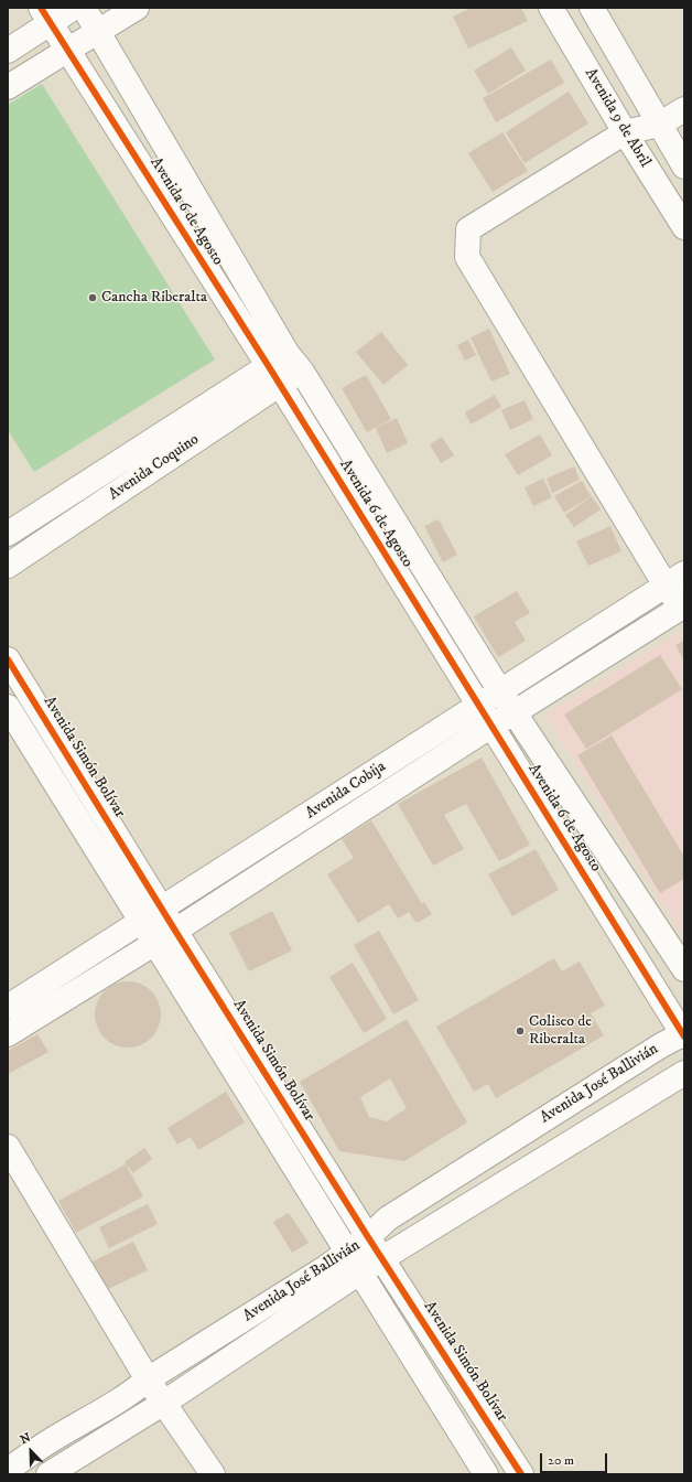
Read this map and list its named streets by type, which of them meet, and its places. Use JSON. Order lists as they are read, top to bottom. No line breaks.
{"streets":{"street":["Avenida 9 de Abril","Avenida 6 de Agosto","Avenida Coquino","Avenida Simón Bolívar","Avenida Cobija","Avenida José Ballivián"]},"crossings":[["Avenida 6 de Agosto","Avenida Coquino"],["Avenida 6 de Agosto","Avenida Cobija"],["Avenida 6 de Agosto","Avenida José Ballivián"],["Avenida Simón Bolívar","Avenida Cobija"],["Avenida Simón Bolívar","Avenida José Ballivián"]],"places":["Cancha Riberalta","Coliseo de Riberalta"],"scale_bar":"20 m","north":"top left"}
